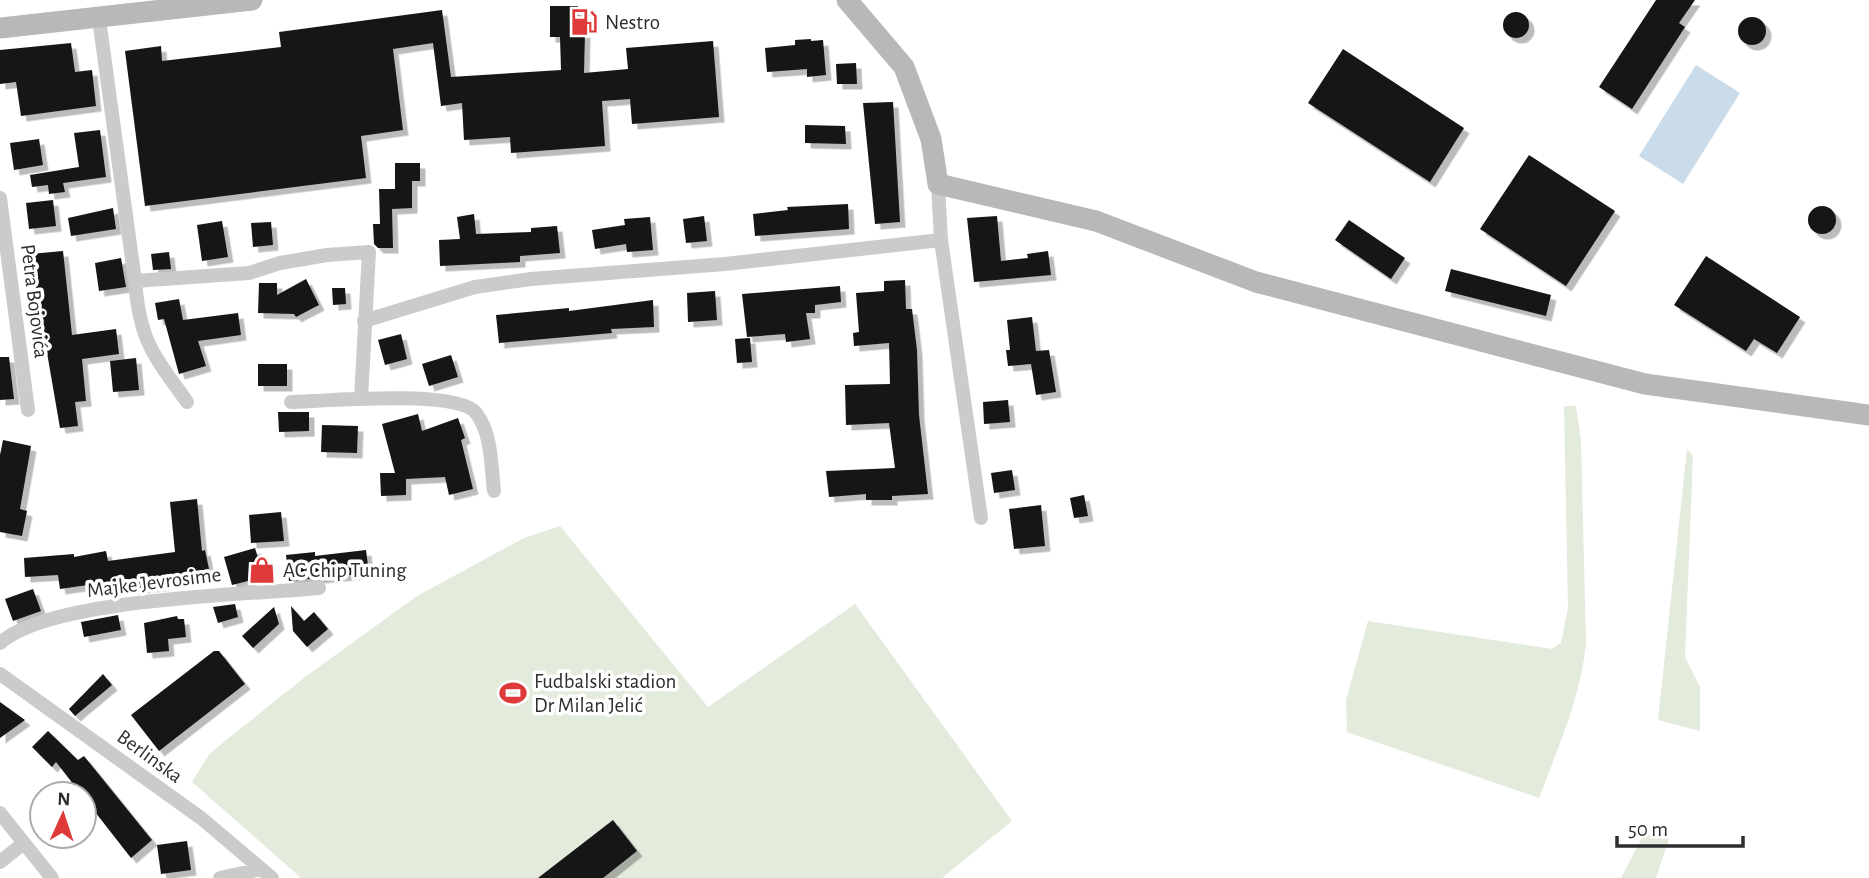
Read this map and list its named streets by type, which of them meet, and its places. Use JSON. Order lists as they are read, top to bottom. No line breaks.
{"streets":{"street":["Petra Bojovića","Majke Jevrosime","Berlinska"]},"places":{"fuel station":["Nestro"],"shop":["AC Chip Tuning"],"sports":["Fudbalski stadion Dr Milan Jelić"]},"scale_bar":"50 m","north":"top"}
